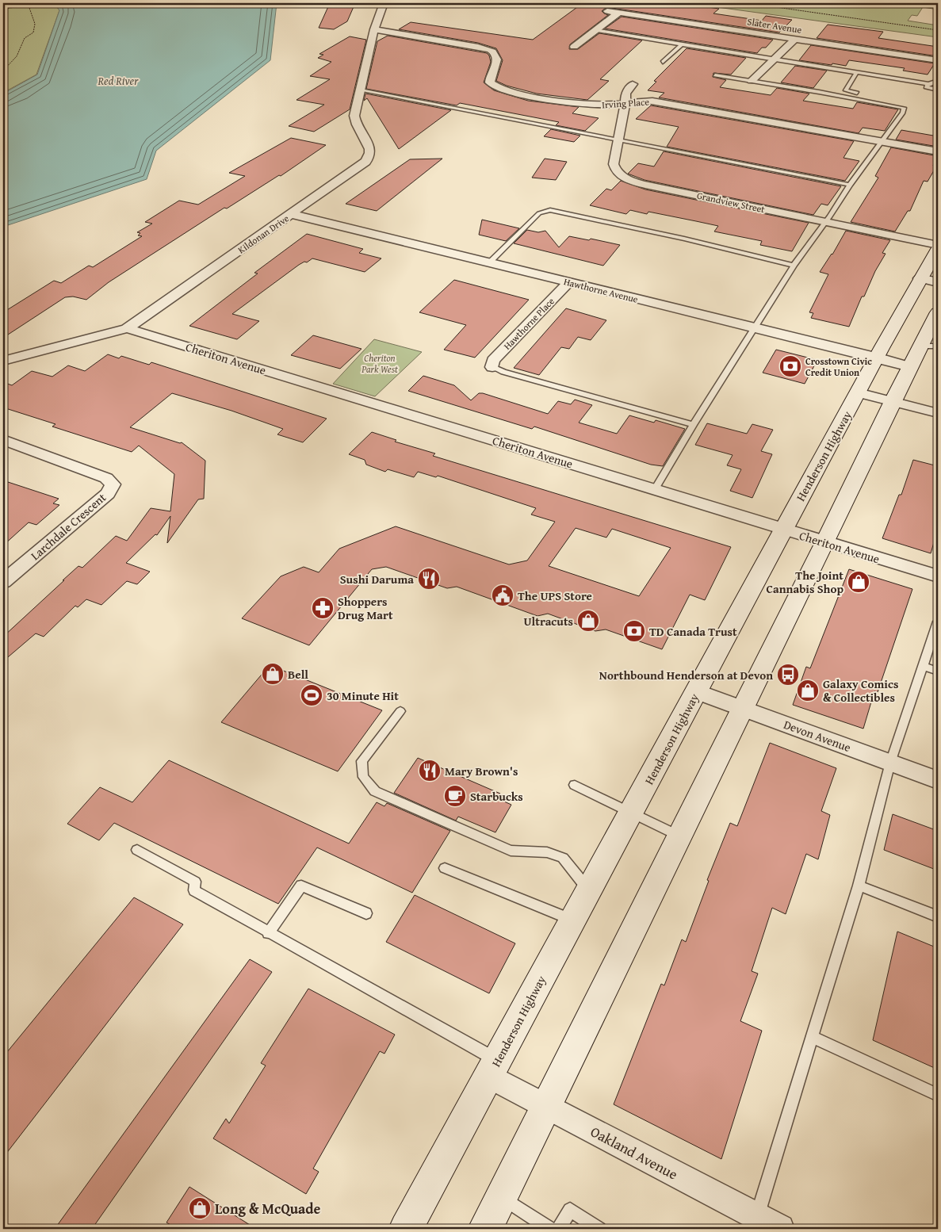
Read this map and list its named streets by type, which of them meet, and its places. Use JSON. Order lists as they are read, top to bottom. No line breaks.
{"streets":{"main road":["Henderson Highway"],"street":["Slater Avenue","Irving Place","Grandview Street","Kildonan Drive","Hawthorne Avenue","Hawthorne Place","Cheriton Avenue","Larchdale Crescent","Devon Avenue","Oakland Avenue"]},"crossings":[["Irving Place","Grandview Street"],["Irving Place","Kildonan Drive"],["Kildonan Drive","Hawthorne Avenue"],["Kildonan Drive","Cheriton Avenue"],["Hawthorne Avenue","Hawthorne Place"],["Hawthorne Avenue","Henderson Highway"],["Cheriton Avenue","Henderson Highway"],["Henderson Highway","Devon Avenue"],["Henderson Highway","Oakland Avenue"]],"water":["Red River"],"parks":["Cheriton Park West"],"places":{"bank":["Crosstown Civic Credit Union","TD Canada Trust"],"restaurant":["Sushi Daruma","Mary Brown's"],"shop":["The Joint Cannabis Shop","Ultracuts","Bell","Galaxy Comics & Collectibles","Long & McQuade"],"public building":["The UPS Store"],"pharmacy":["Shoppers Drug Mart"],"bus stop":["Northbound Henderson at Devon"],"sports":["30 Minute Hit"],"cafe":["Starbucks"]}}
